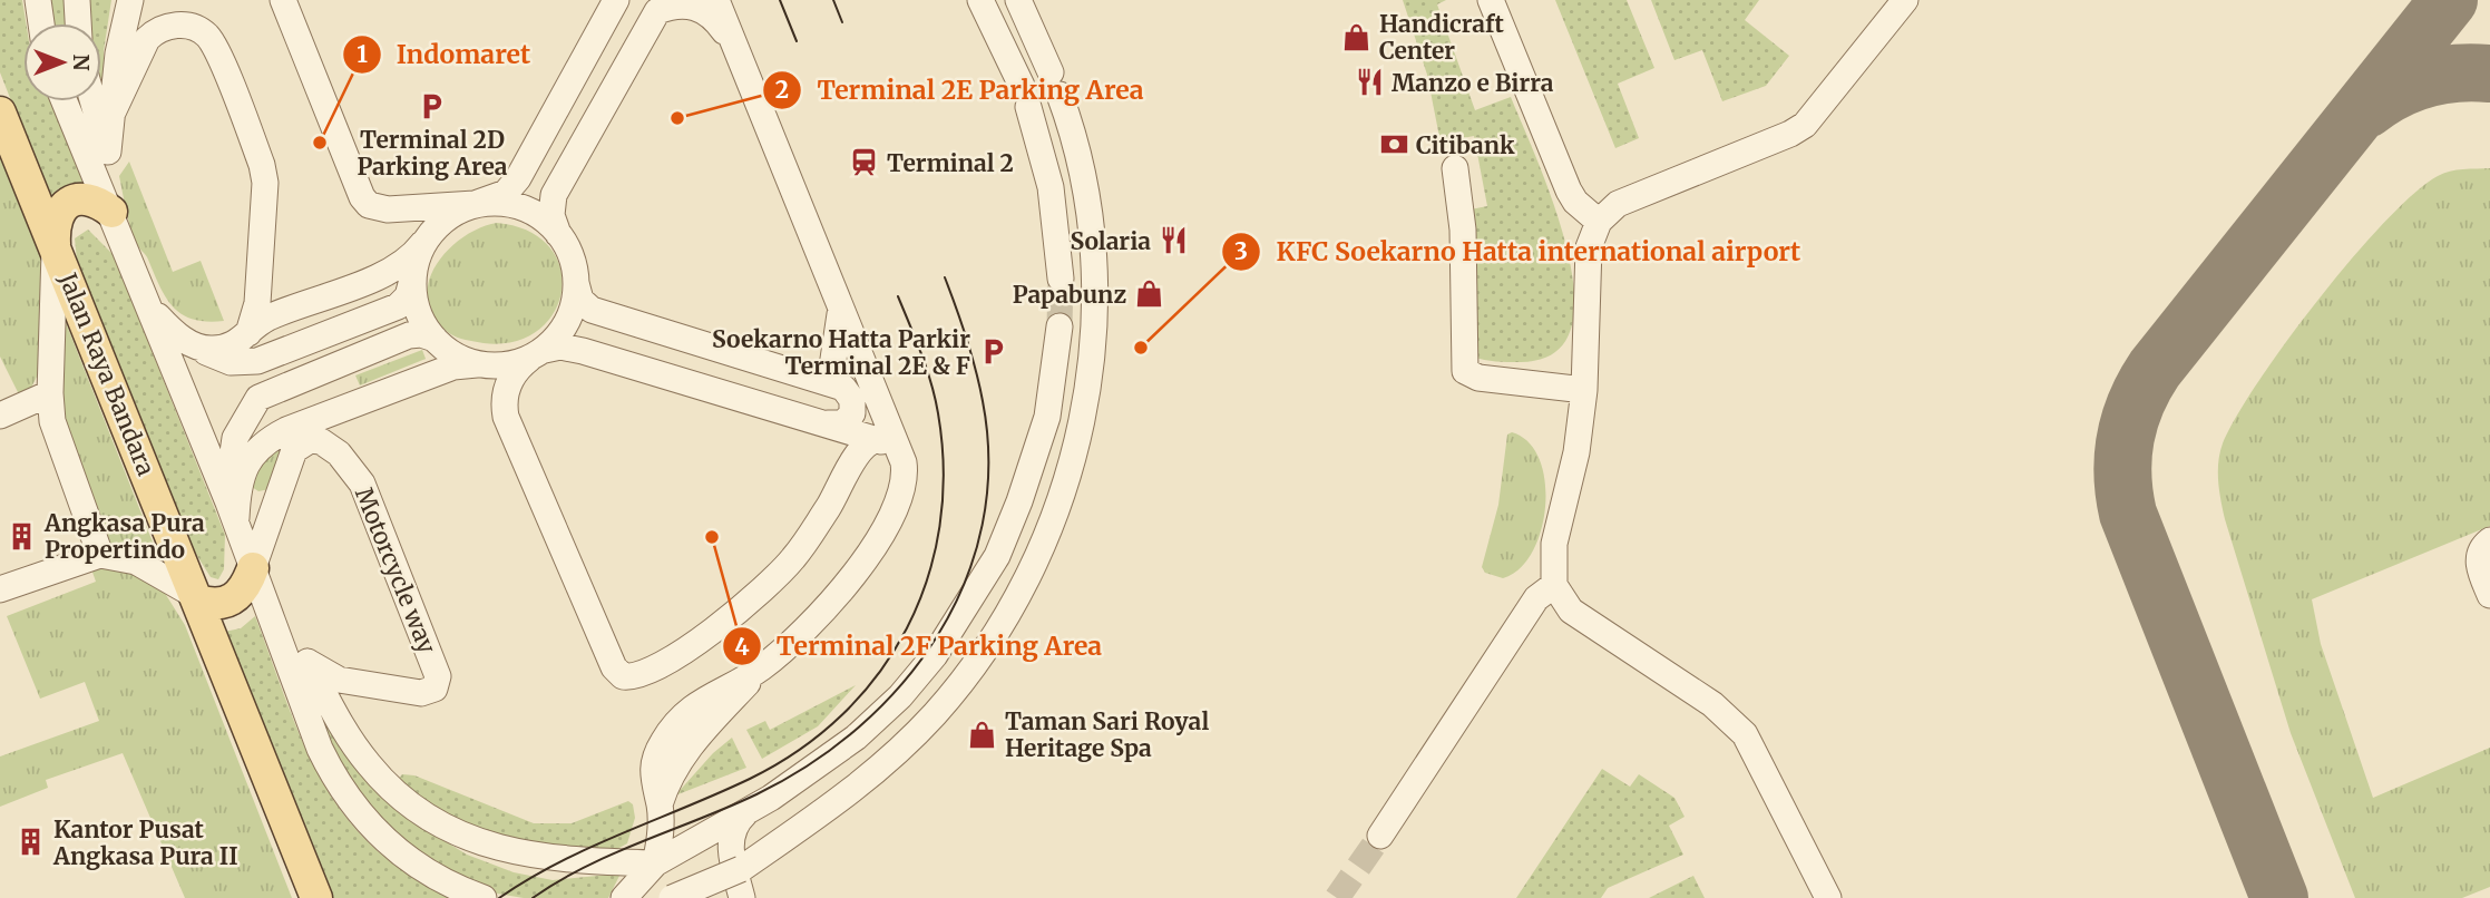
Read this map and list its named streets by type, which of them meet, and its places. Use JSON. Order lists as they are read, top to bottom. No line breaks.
{"streets":{"main road":["Jalan Raya Bandara"],"street":["Motorcycle way"]},"places":{"shop":["Handicraft Center","Papabunz","Taman Sari Royal Heritage Spa"],"restaurant":["Manzo e Birra","Solaria"],"parking":["Terminal 2D Parking Area","Soekarno Hatta Parkir Terminal 2E & F"],"other":["Terminal 2E Parking Area","Indomaret","KFC Soekarno Hatta international airport","Terminal 2F Parking Area"],"bank":["Citibank"],"station":["Terminal 2"],"building":["Angkasa Pura Propertindo","Kantor Pusat Angkasa Pura II"]},"north":"right"}
